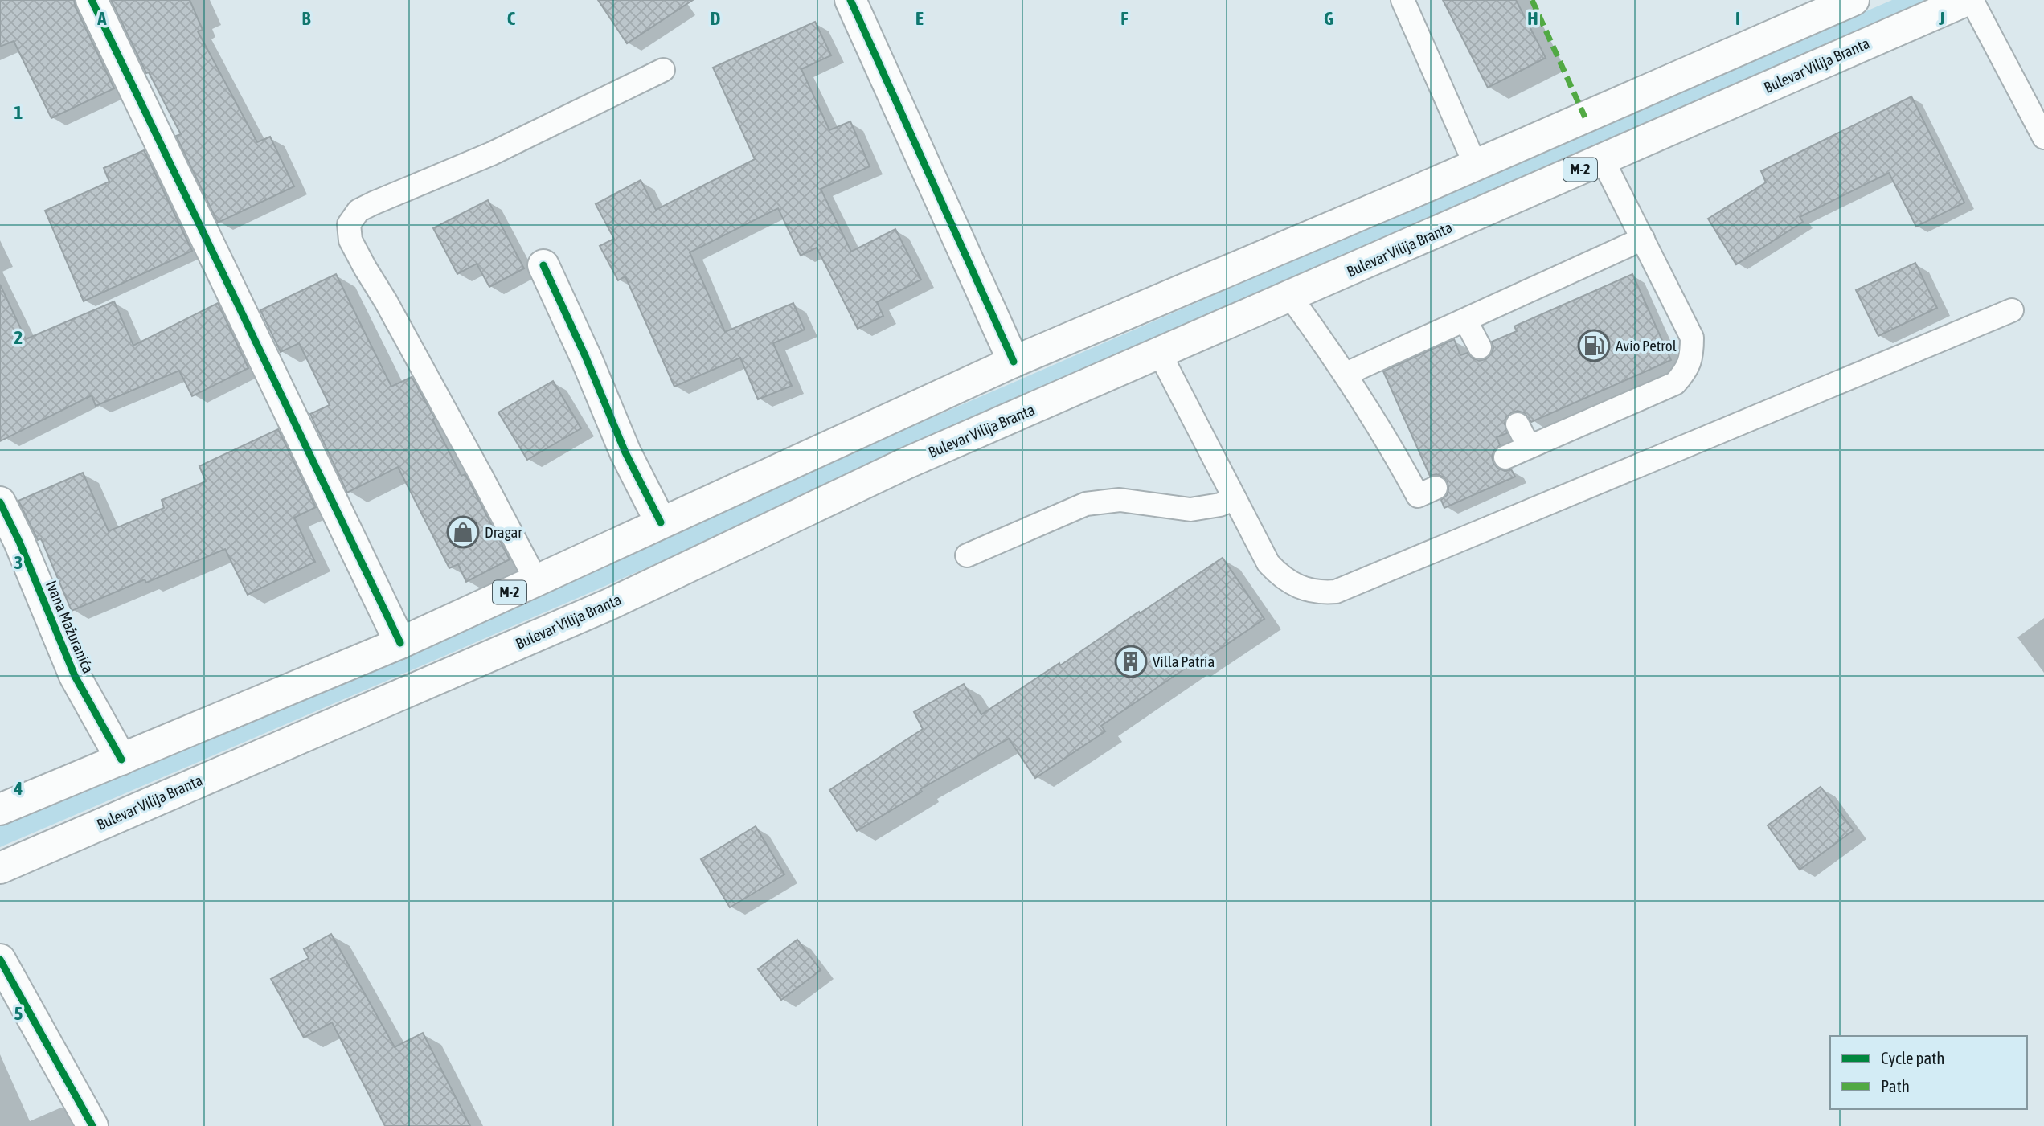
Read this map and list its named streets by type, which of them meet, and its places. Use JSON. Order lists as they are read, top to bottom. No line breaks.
{"streets":{"main road":["Bulevar Vilija Branta","M-2","Ivana Mažuranića"]},"crossings":[["M-2","Ivana Mažuranića"]],"places":{"fuel station":["Avio Petrol"],"shop":["Dragar"],"building":["Villa Patria"]},"legend":["Cycle path","Path"],"grid":{"columns":["A","B","C","D","E","F","G","H","I","J"],"rows":["1","2","3","4","5"]}}
